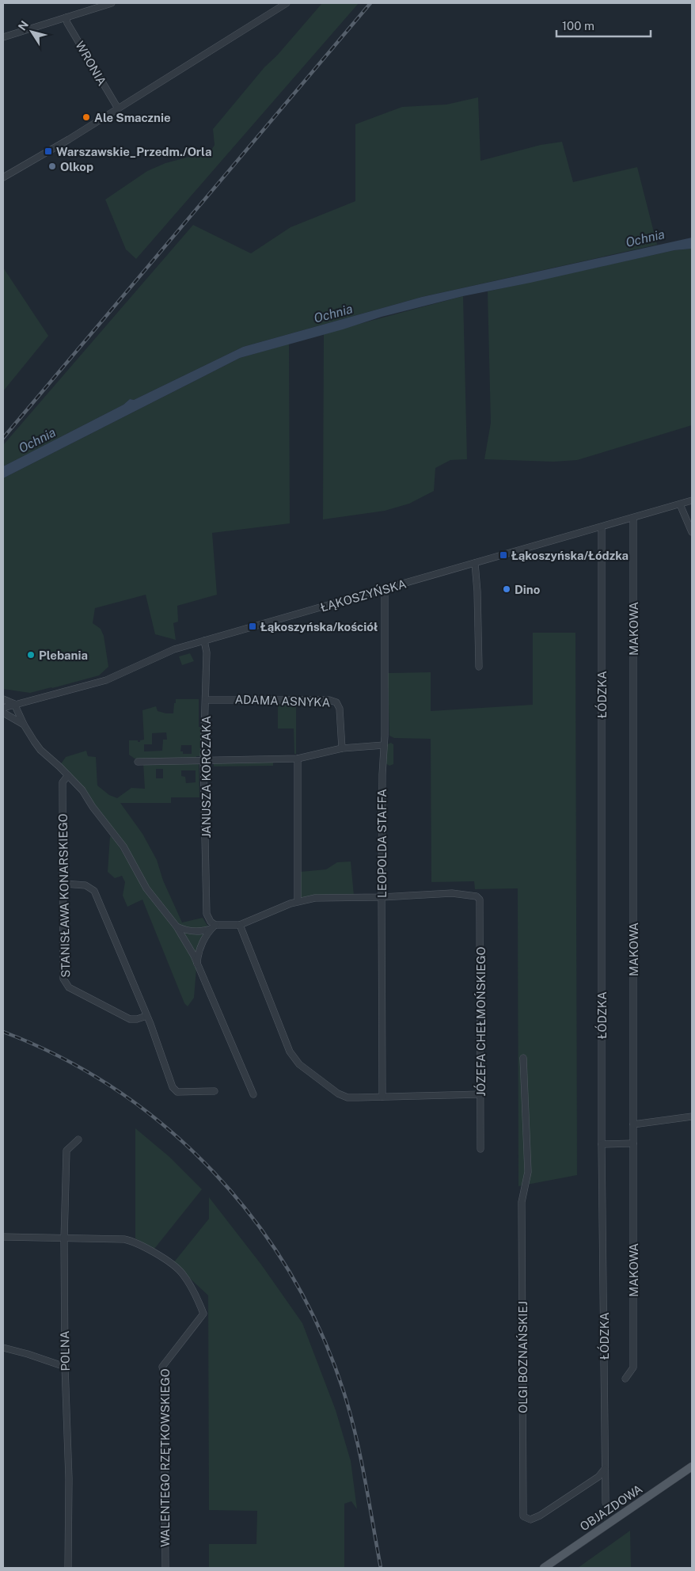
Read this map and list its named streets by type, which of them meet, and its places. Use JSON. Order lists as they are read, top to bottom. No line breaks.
{"streets":{"main road":["OBJAZDOWA"],"street":["WRONIA","ŁĄKOSZYŃSKA","MAKOWA","ŁÓDZKA","ADAMA ASNYKA","JANUSZA KORCZAKA","LEOPOLDA STAFFA","STANISŁAWA KONARSKIEGO","JÓZEFA CHEŁMOŃSKIEGO","POLNA","OLGI BOZNAŃSKIEJ","WALENTEGO RZĘTKOWSKIEGO"]},"crossings":[["ŁĄKOSZYŃSKA","MAKOWA"],["ŁĄKOSZYŃSKA","ŁÓDZKA"],["ŁĄKOSZYŃSKA","JANUSZA KORCZAKA"],["ŁĄKOSZYŃSKA","LEOPOLDA STAFFA"],["ŁÓDZKA","OLGI BOZNAŃSKIEJ"],["ADAMA ASNYKA","JANUSZA KORCZAKA"],["LEOPOLDA STAFFA","JÓZEFA CHEŁMOŃSKIEGO"],["POLNA","WALENTEGO RZĘTKOWSKIEGO"]],"water":["Ochnia"],"places":{"other":["Ale Smacznie","Olkop","Dino","Plebania"],"transit":["Warszawskie_Przedm./Orla","Łąkoszyńska/Łódzka","Łąkoszyńska/kościół"]},"scale_bar":"100 m","north":"top left"}
